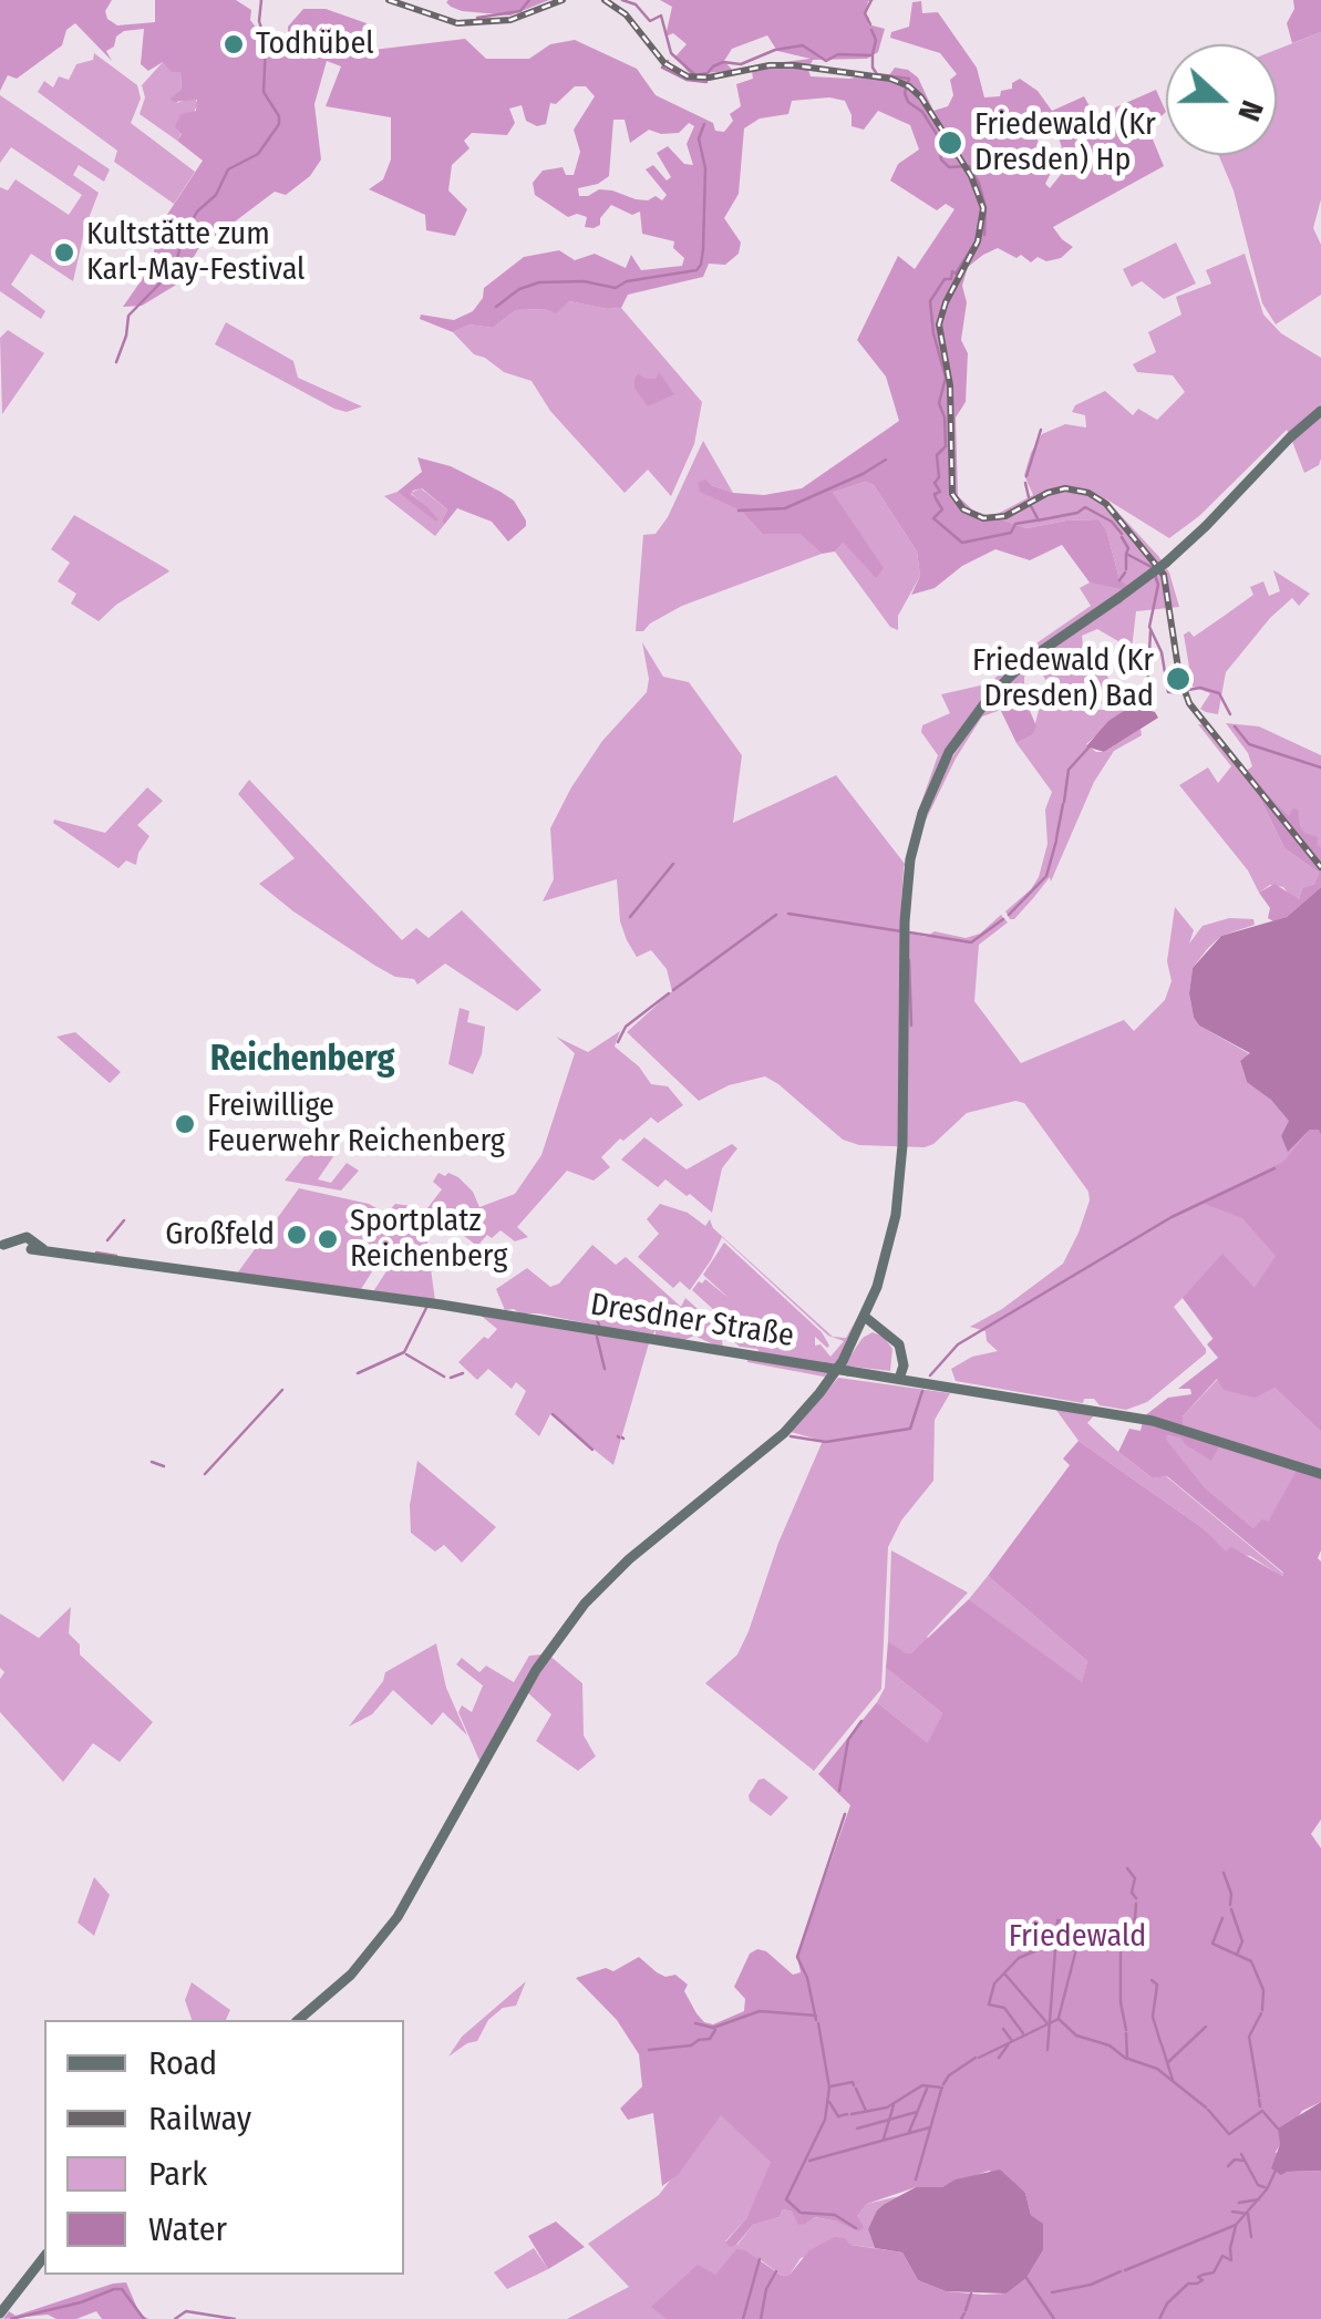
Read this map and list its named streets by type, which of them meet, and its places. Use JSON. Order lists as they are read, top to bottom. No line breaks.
{"streets":{"main road":["Dresdner Straße"]},"districts":["Reichenberg"],"parks":["Friedewald"],"places":["Todhübel","Friedewald (Kr Dresden) Hp","Kultstätte zum Karl-May-Festival","Friedewald (Kr Dresden) Bad","Freiwillige Feuerwehr Reichenberg","Großfeld","Sportplatz Reichenberg"],"legend":["Road","Railway","Park","Water"],"north":"right"}
